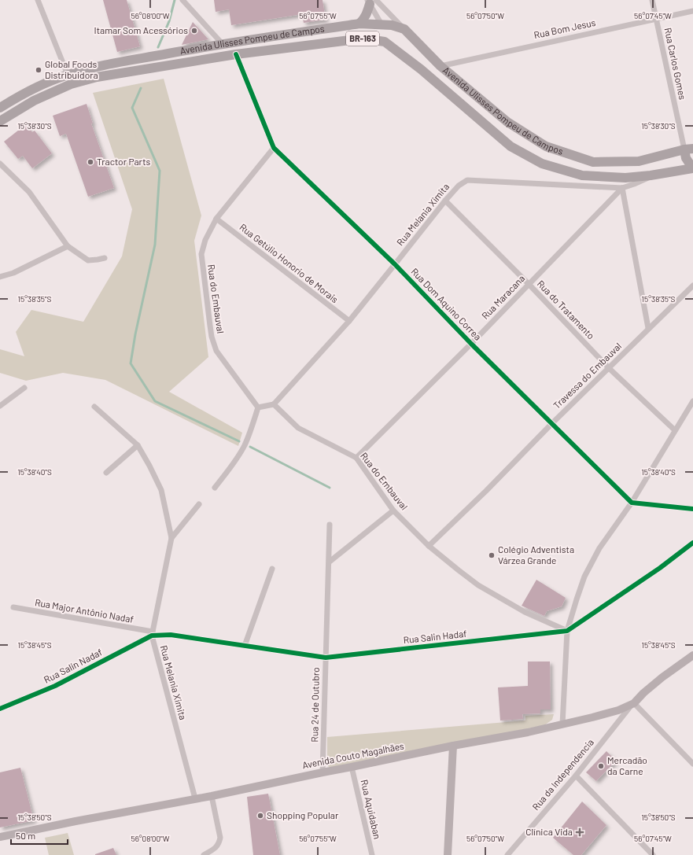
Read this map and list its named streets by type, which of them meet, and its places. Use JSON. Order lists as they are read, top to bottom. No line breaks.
{"streets":{"main road":["BR-163","Avenida Ulisses Pompeu de Campos","Avenida Couto Magalhães"],"street":["Rua Bom Jesus","Rua Carlos Gomes","Rua Melania Ximita","Rua Getúlio Honorio de Morais","Rua Maracana","Rua do Embauval","Rua Dom Aquino Correa","Rua do Tratamento","Travessa do Embauval","Rua Major Antônio Nadaf","Rua Salin Hadaf","Rua Salin Nadaf","Rua 24 de Outubro","Rua da Independencia","Rua Aquidaban"]},"crossings":[["Rua Bom Jesus","Avenida Ulisses Pompeu de Campos"],["Rua Bom Jesus","Rua Carlos Gomes"],["Avenida Ulisses Pompeu de Campos","Rua Carlos Gomes"],["Avenida Ulisses Pompeu de Campos","Rua Melania Ximita"],["Avenida Ulisses Pompeu de Campos","Rua Dom Aquino Correa"],["Rua Melania Ximita","Rua Getúlio Honorio de Morais"],["Rua Melania Ximita","Rua Maracana"],["Rua Melania Ximita","Rua do Embauval"],["Rua Melania Ximita","Rua Dom Aquino Correa"],["Rua Melania Ximita","Rua do Tratamento"],["Rua Melania Ximita","Rua Major Antônio Nadaf"],["Rua Melania Ximita","Rua Salin Hadaf"],["Rua Melania Ximita","Rua Salin Nadaf"],["Rua Melania Ximita","Avenida Couto Magalhães"],["Rua Getúlio Honorio de Morais","Rua do Embauval"],["Rua Maracana","Rua do Embauval"],["Rua Maracana","Rua Dom Aquino Correa"],["Rua Maracana","Rua do Tratamento"],["Rua do Embauval","Rua Dom Aquino Correa"],["Rua do Embauval","Travessa do Embauval"],["Rua do Embauval","Rua Salin Hadaf"],["Rua Dom Aquino Correa","Travessa do Embauval"],["Rua do Tratamento","Travessa do Embauval"],["Rua Major Antônio Nadaf","Rua Salin Hadaf"],["Rua Major Antônio Nadaf","Rua Salin Nadaf"],["Rua Salin Hadaf","Rua Salin Nadaf"],["Rua Salin Hadaf","Rua 24 de Outubro"],["Rua 24 de Outubro","Avenida Couto Magalhães"],["Avenida Couto Magalhães","Rua da Independencia"],["Avenida Couto Magalhães","Rua Aquidaban"]],"places":{"other":["Itamar Som Acessórios","Global Foods Distribuidora","Tractor Parts","Colégio Adventista Várzea Grande","Mercadão da Carne","Shopping Popular"],"health":["Clínica Vida"]},"scale_bar":"50 m","coordinates":["56°08'00\"W","56°07'55\"W","56°07'50\"W","56°07'45\"W","15°38'30\"S","15°38'35\"S","15°38'40\"S","15°38'45\"S","15°38'50\"S"]}
